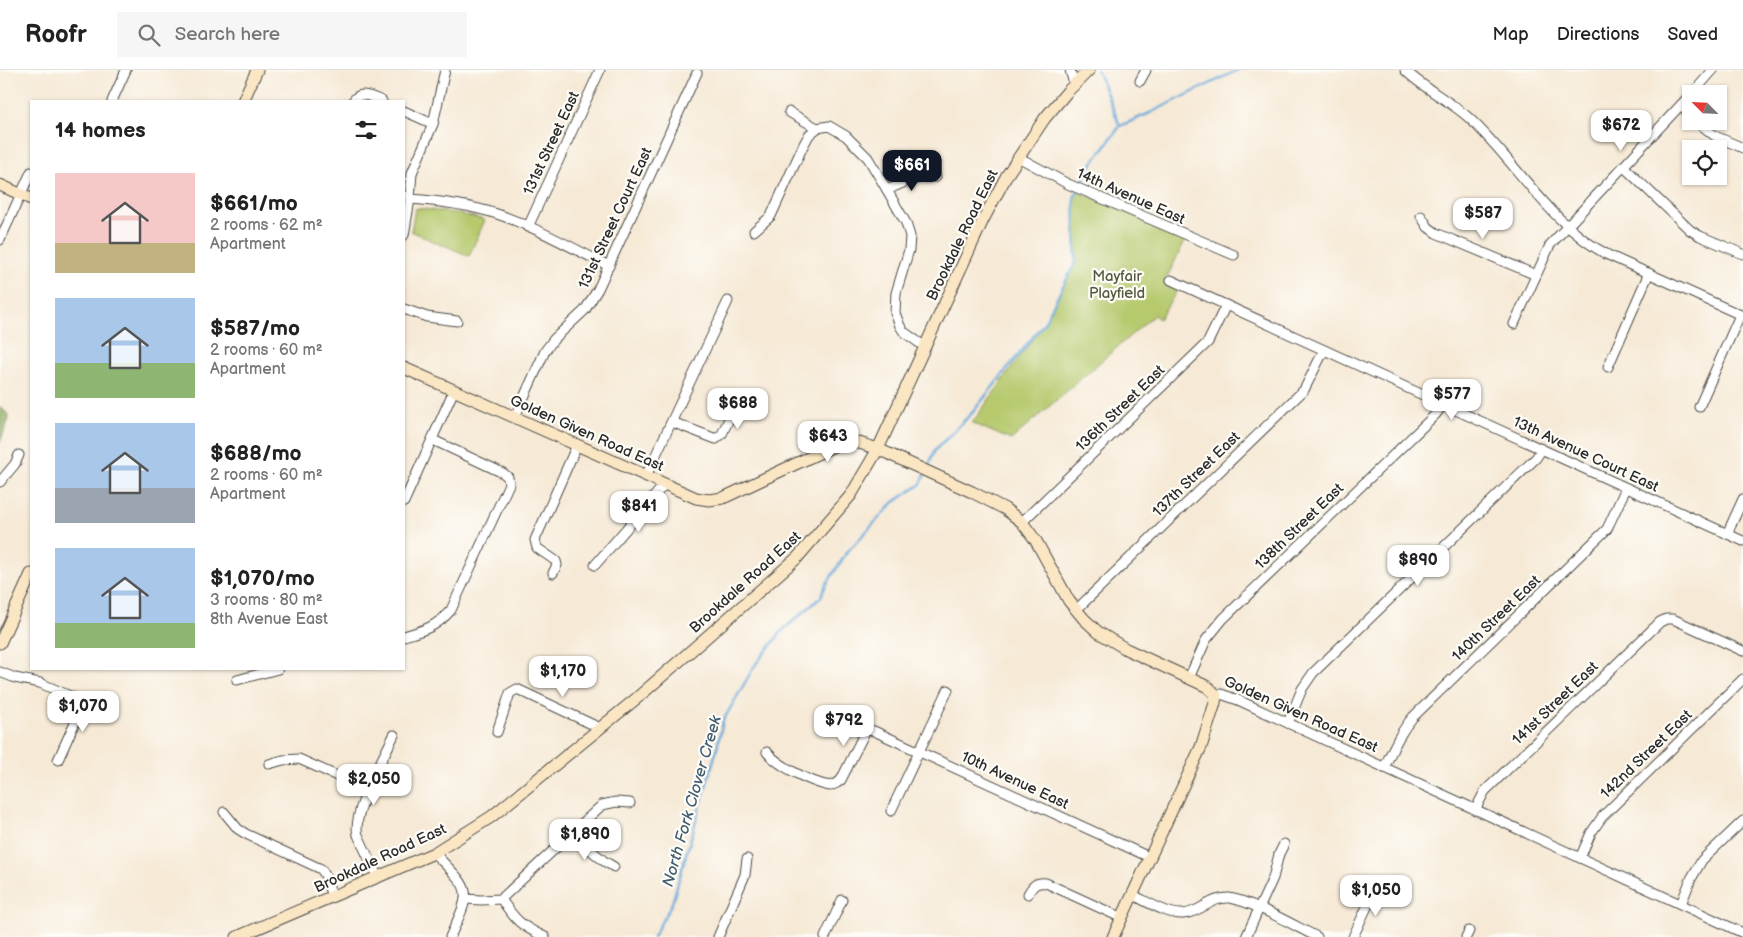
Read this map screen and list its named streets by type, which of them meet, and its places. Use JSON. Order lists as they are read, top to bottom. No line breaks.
{"streets":{"street":["131st Street East","14th Avenue East","131st Street Court East","Brookdale Road East","136th Street East","Golden Given Road East","13th Avenue Court East","137th Street East","138th Street East","140th Street East","141st Street East","142nd Street East","10th Avenue East"]},"crossings":[["14th Avenue East","Brookdale Road East"],["131st Street Court East","Golden Given Road East"],["Brookdale Road East","Golden Given Road East"],["136th Street East","Golden Given Road East"],["136th Street East","13th Avenue Court East"],["Golden Given Road East","137th Street East"],["Golden Given Road East","138th Street East"],["Golden Given Road East","140th Street East"],["Golden Given Road East","141st Street East"],["Golden Given Road East","142nd Street East"],["13th Avenue Court East","137th Street East"],["13th Avenue Court East","138th Street East"],["13th Avenue Court East","140th Street East"]],"water":["North Fork Clover Creek"],"parks":["Mayfair Playfield"],"north":"top left","page":{"header":"Roofr","search":"Search here","nav":["Map","Directions","Saved"],"heading":"14 homes","price":["$672","$661","$587","$577","$688","$643","$841","$890","$1,170","$1,070","$792","$2,050","$1,890","$1,050"],"list":[{"name":"$661/mo","note":"2 rooms · 62 m² · Apartment"},{"name":"$587/mo","note":"2 rooms · 60 m² · Apartment"},{"name":"$688/mo","note":"2 rooms · 60 m² · Apartment"},{"name":"$1,070/mo","note":"3 rooms · 80 m² · 8th Avenue East"}]}}
